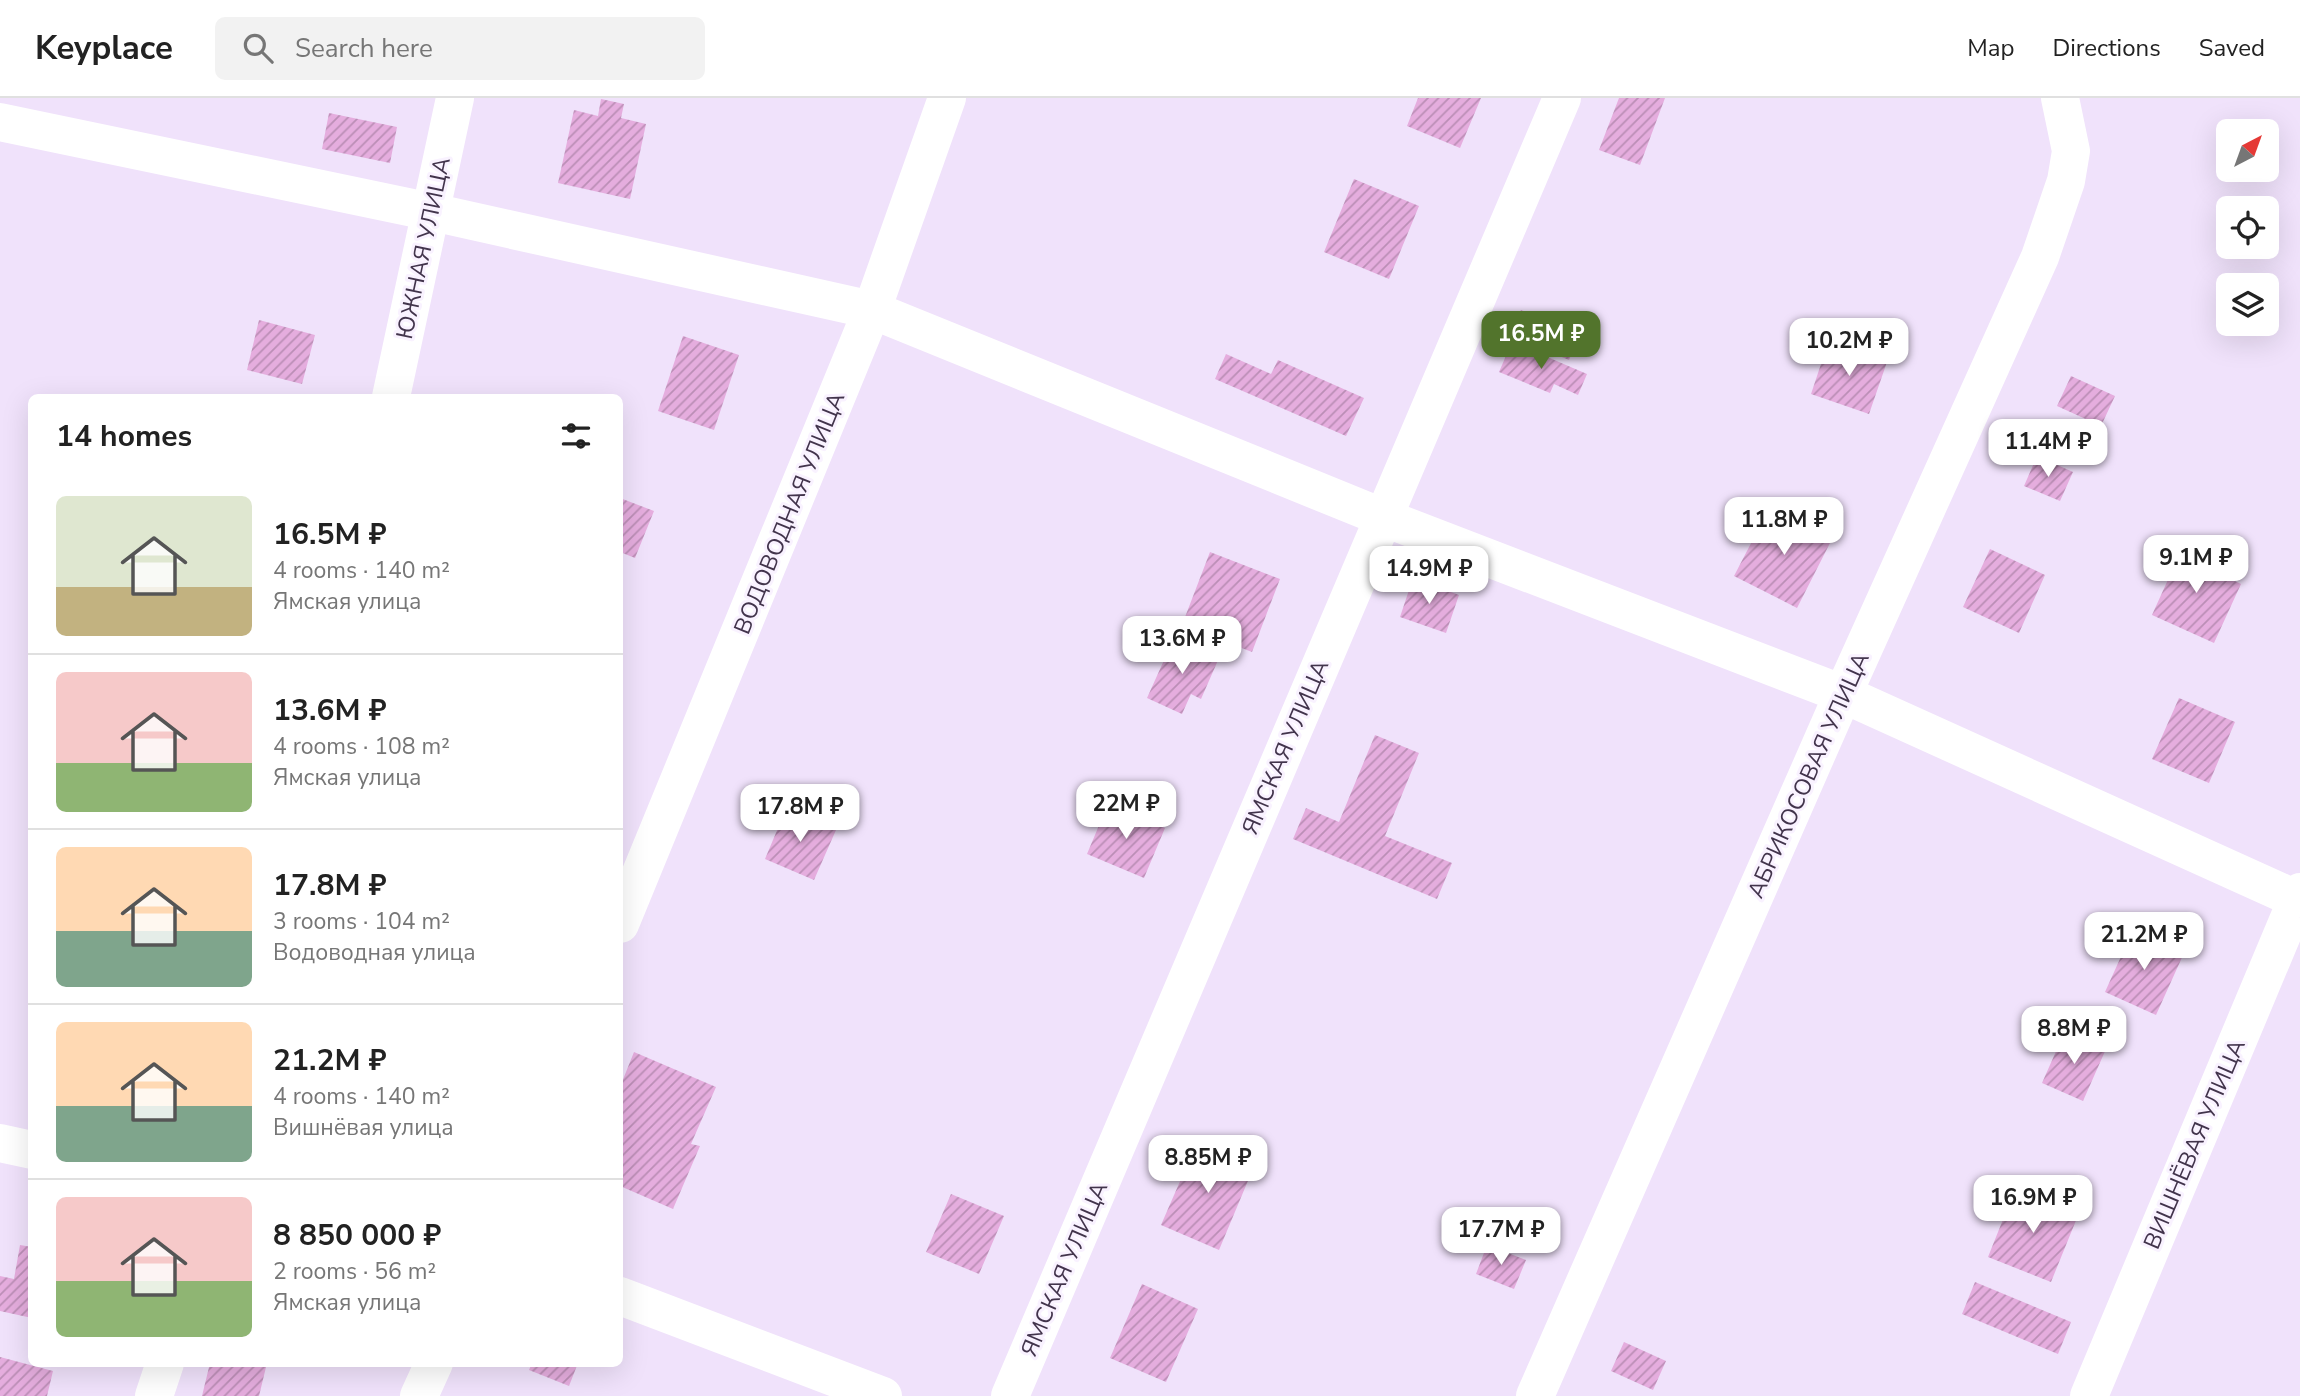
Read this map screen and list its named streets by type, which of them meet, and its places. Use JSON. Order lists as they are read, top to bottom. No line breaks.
{"streets":{"street":["ЮЖНАЯ УЛИЦА","ВОДОВОДНАЯ УЛИЦА","ЯМСКАЯ УЛИЦА","АБРИКОСОВАЯ УЛИЦА","ВИШНЁВАЯ УЛИЦА"]},"north":"top right","page":{"header":"Keyplace","search":"Search here","nav":["Map","Directions","Saved"],"price":["16.5M ₽","10.2M ₽","11.4M ₽","11.8M ₽","9.1M ₽","14.9M ₽","13.6M ₽","22M ₽","17.8M ₽","21.2M ₽","8.8M ₽","8.85M ₽","16.9M ₽","17.7M ₽"],"heading":"14 homes","list":[{"name":"16.5M ₽","note":"4 rooms · 140 m² · Ямская улица"},{"name":"13.6M ₽","note":"4 rooms · 108 m² · Ямская улица"},{"name":"17.8M ₽","note":"3 rooms · 104 m² · Водоводная улица"},{"name":"21.2M ₽","note":"4 rooms · 140 m² · Вишнёвая улица"},{"name":"8 850 000 ₽","note":"2 rooms · 56 m² · Ямская улица"}]}}
